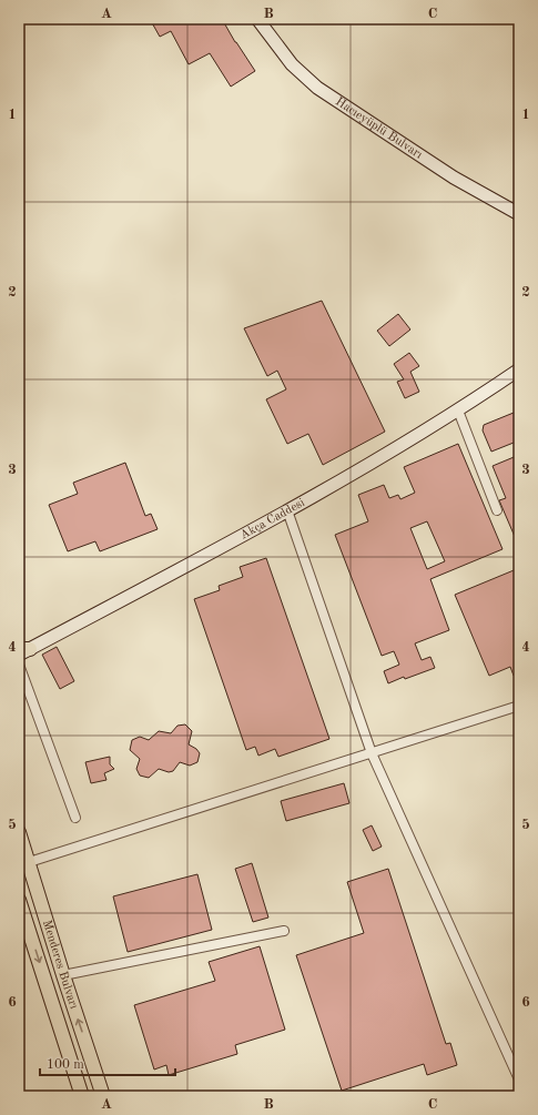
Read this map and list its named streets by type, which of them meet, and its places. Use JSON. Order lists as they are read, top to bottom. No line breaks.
{"streets":{"main road":["Menderes Bulvarı"],"street":["Hacıeyüplü Bulvarı","Akça Caddesi"]},"scale_bar":"100 m","grid":{"columns":["A","B","C"],"rows":["1","2","3","4","5","6"]}}
